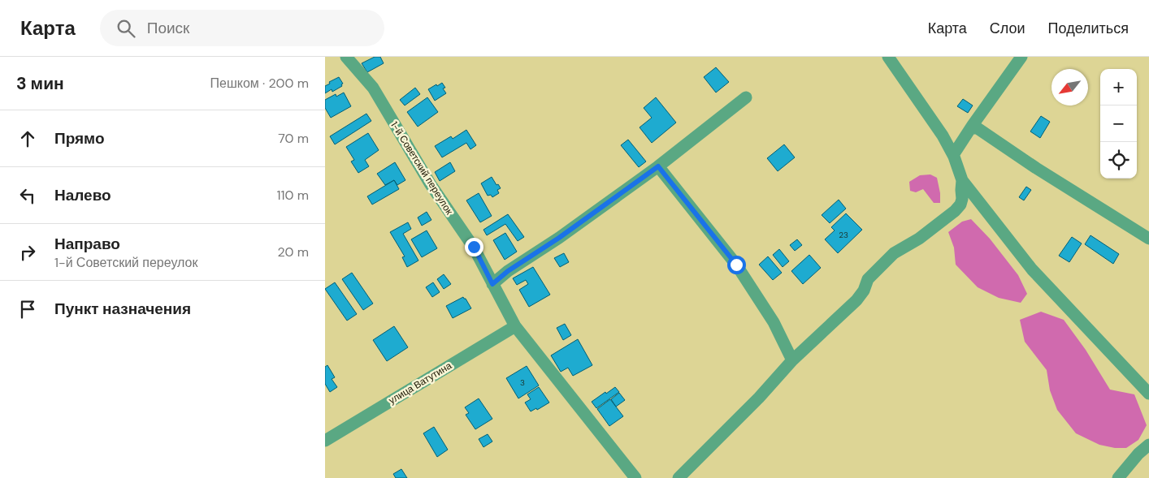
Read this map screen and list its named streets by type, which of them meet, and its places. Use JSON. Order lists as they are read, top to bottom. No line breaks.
{"streets":{"street":["1-й Советский переулок","улица Ватутина"]},"crossings":[["1-й Советский переулок","улица Ватутина"]],"house_numbers":["23","3"],"north":"bottom left","page":{"header":"Карта","search":"Поиск","nav":["Карта","Слои","Поделиться"],"heading":["3 мин","Пешком · 200 m"],"map_buttons":["+","−"],"list":[["Прямо","70 m"],["Налево","110 m"],["Направо","1-й Советский переулок","20 m"],"Пункт назначения"]}}
